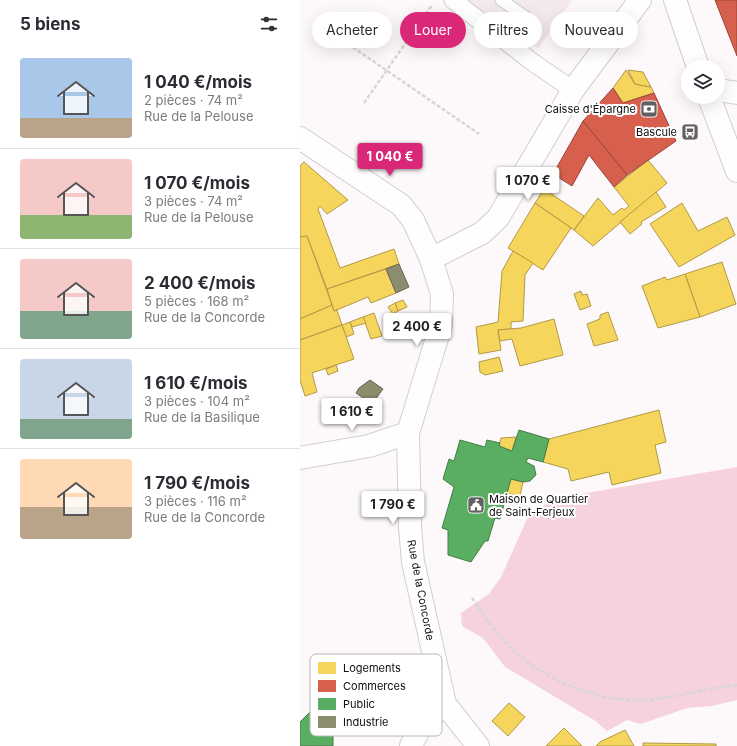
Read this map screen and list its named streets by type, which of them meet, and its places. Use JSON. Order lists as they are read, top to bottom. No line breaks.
{"streets":{"street":["Rue de la Concorde"]},"places":{"bank":["Caisse d'Épargne"],"bus stop":["Bascule"],"public building":["Maison de Quartier de Saint-Ferjeux"]},"legend":["Logements","Commerces","Public","Industrie"],"page":{"heading":"5 biens","chip":["Acheter","Louer","Filtres","Nouveau"],"list":[{"name":"1 040 €/mois","note":"2 pièces · 74 m² · Rue de la Pelouse"},{"name":"1 070 €/mois","note":"3 pièces · 74 m² · Rue de la Pelouse"},{"name":"2 400 €/mois","note":"5 pièces · 168 m² · Rue de la Concorde"},{"name":"1 610 €/mois","note":"3 pièces · 104 m² · Rue de la Basilique"},{"name":"1 790 €/mois","note":"3 pièces · 116 m² · Rue de la Concorde"}],"price":["1 040 €","1 070 €","2 400 €","1 610 €","1 790 €"]}}
